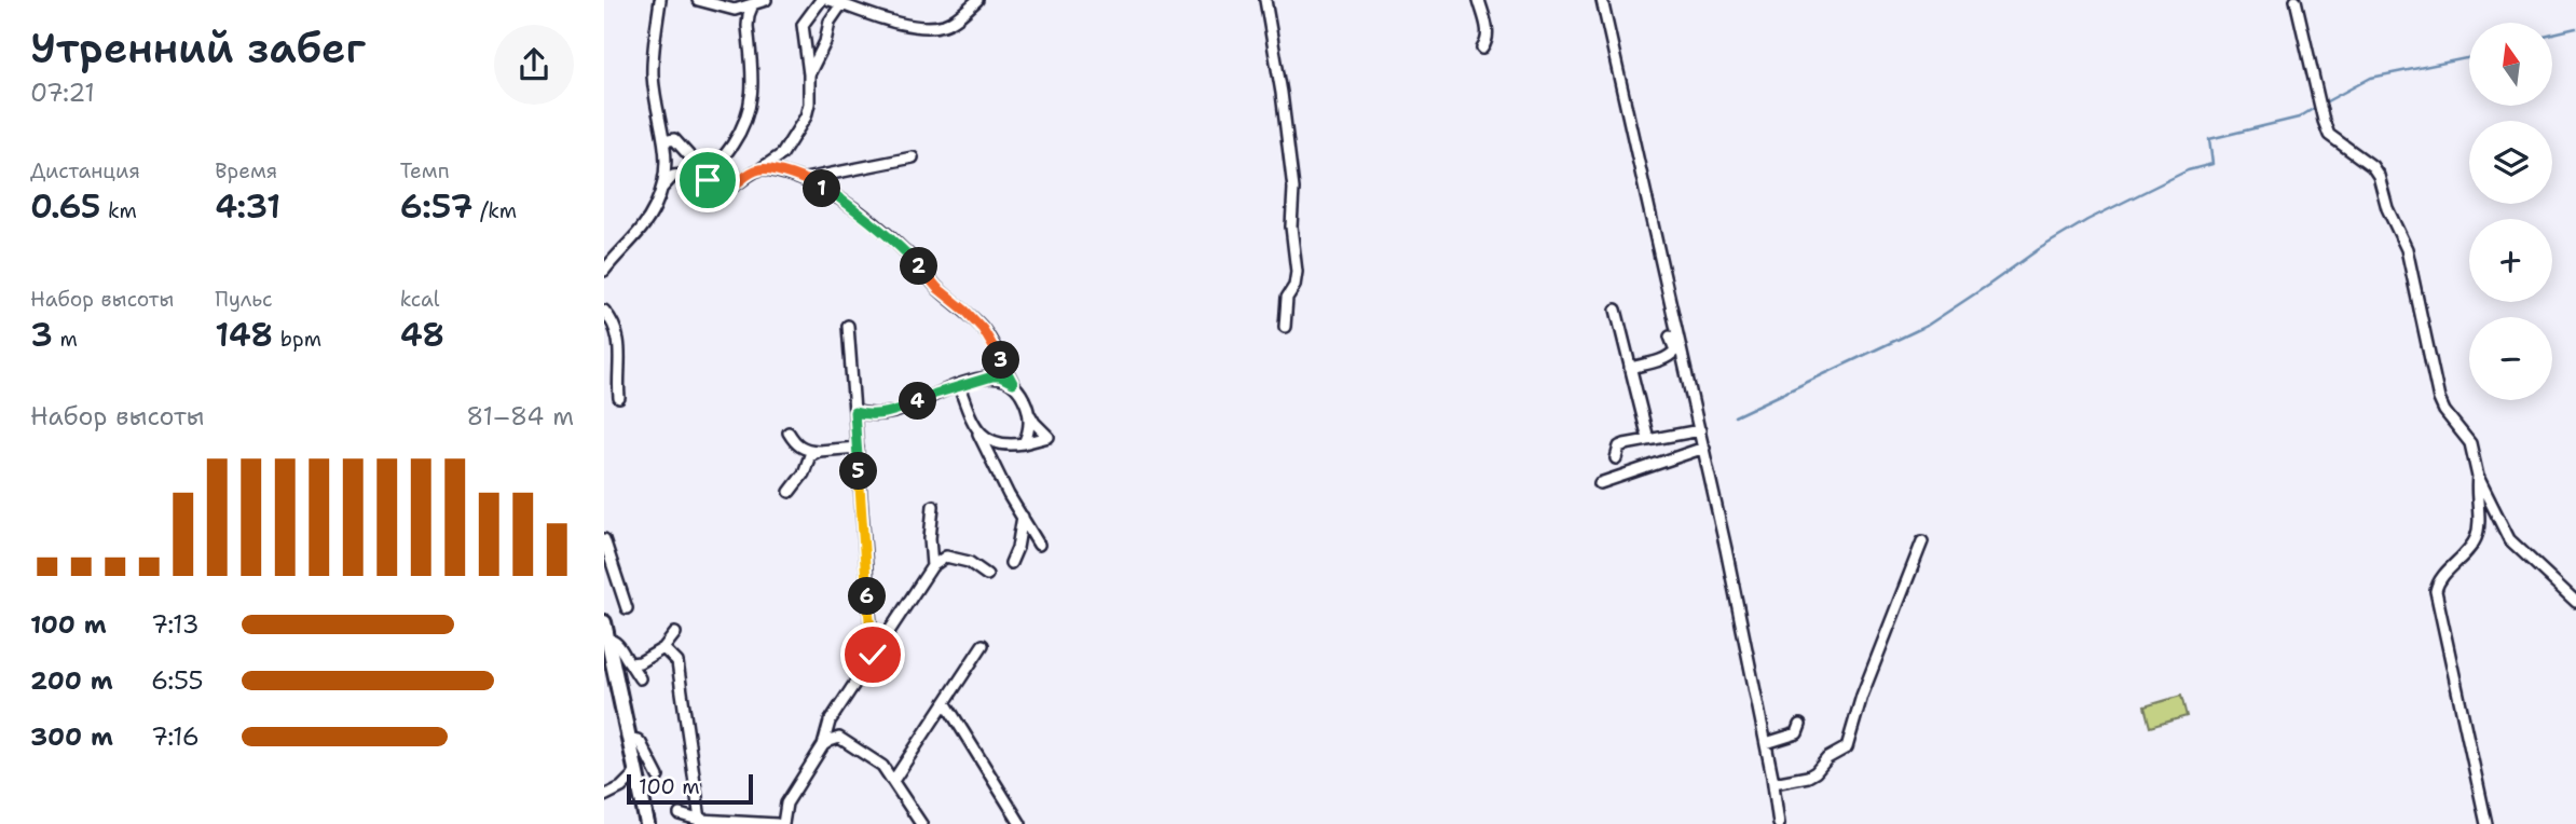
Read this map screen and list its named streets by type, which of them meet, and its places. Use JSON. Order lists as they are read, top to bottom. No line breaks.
{"scale_bar":"100 m","north":"top","page":{"heading":["Утренний забег","07:21"],"map_buttons":["+","−"],"stats":[["Дистанция","0.65 km"],["Время","4:31"],["Темп","6:57 /km"],["Набор высоты","3 m"],["Пульс","148 bpm"],["kcal","48"]],"pins":["1","2","3","4","5","6"],"chart":["Набор высоты","81–84 m"],"list":[{"name":"100 m","note":"7:13"},{"name":"200 m","note":"6:55"},{"name":"300 m","note":"7:16"}],"scale":"100 m"}}
